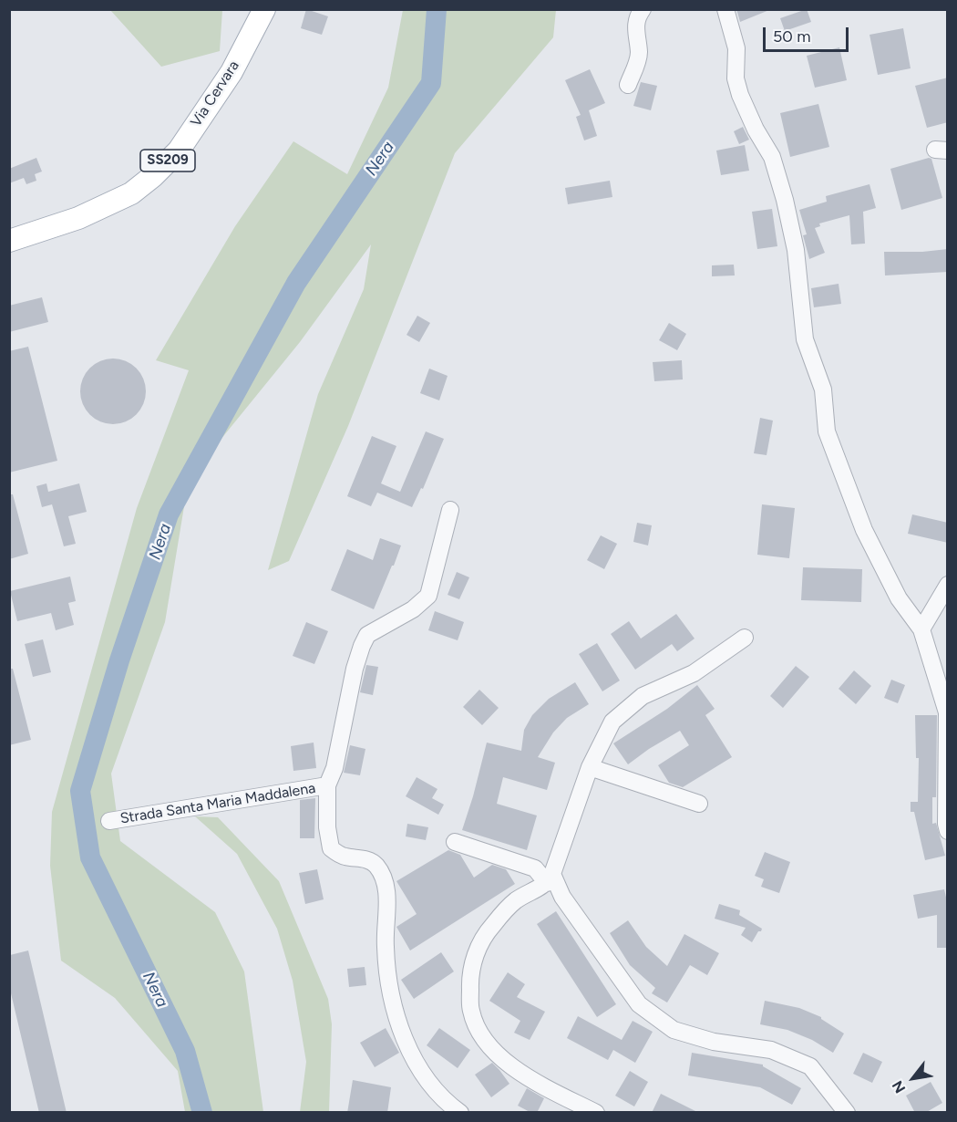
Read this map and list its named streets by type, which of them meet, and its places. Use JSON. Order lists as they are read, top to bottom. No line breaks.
{"streets":{"main road":["Via Cervara","SS209"],"street":["Strada Santa Maria Maddalena"]},"water":["Nera"],"scale_bar":"50 m","north":"bottom left"}
